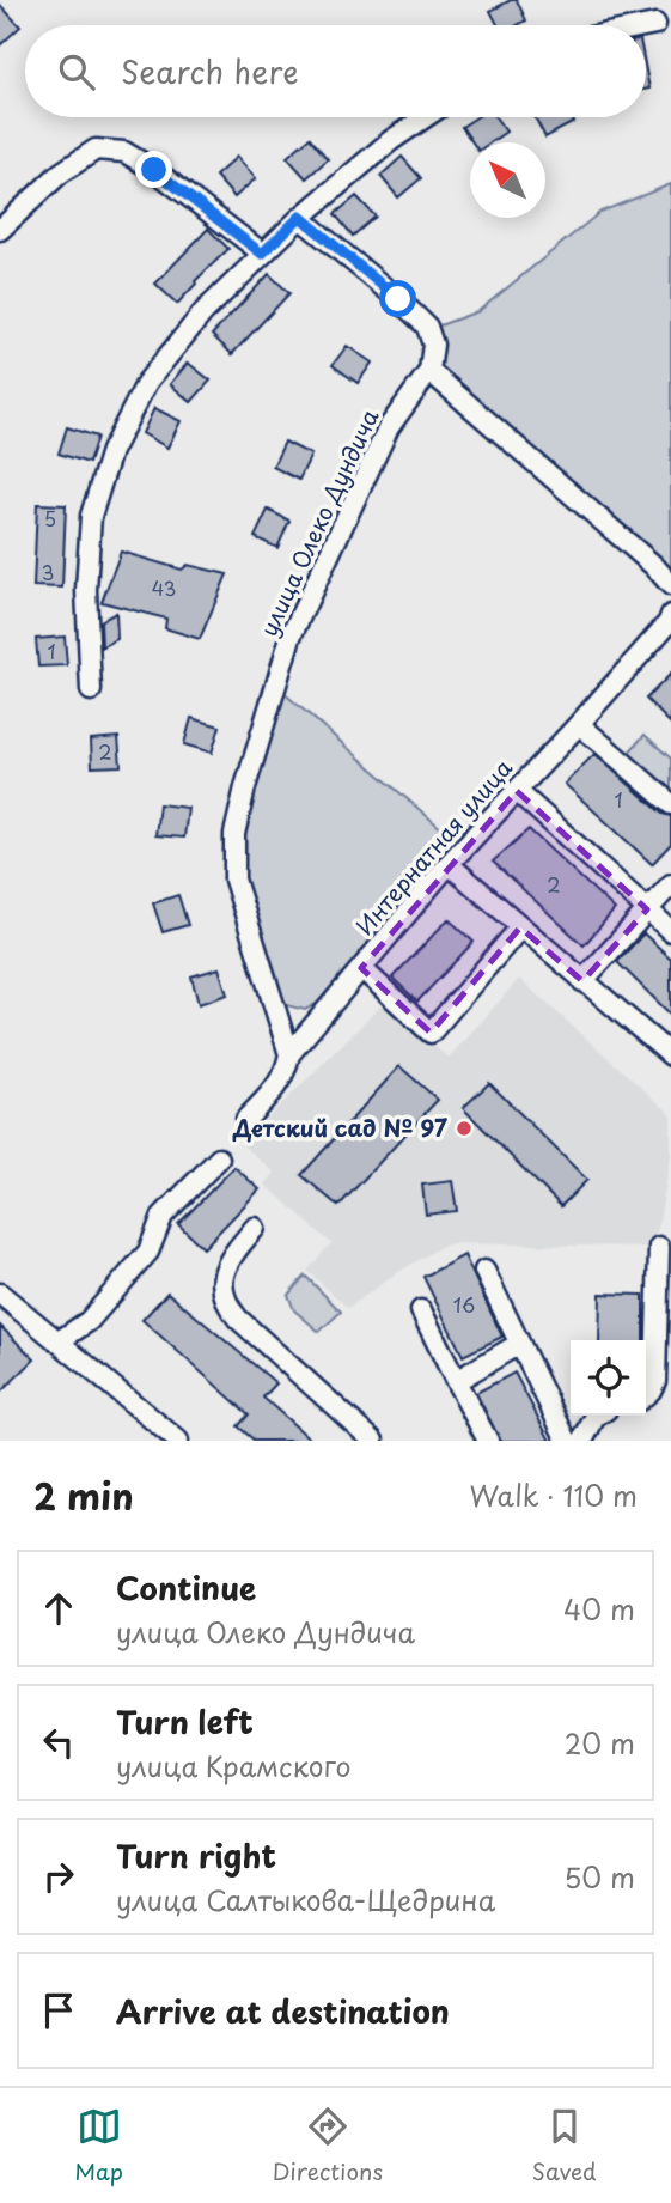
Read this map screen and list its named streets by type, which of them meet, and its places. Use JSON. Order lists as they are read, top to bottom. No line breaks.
{"streets":{"street":["улица Олеко Дундича","Интернатная улица"]},"crossings":[["улица Олеко Дундича","Интернатная улица"]],"places":["Детский сад № 97"],"house_numbers":["5","3","43","1","2","1","2","16"],"north":"top left","page":{"search":"Search here","heading":["2 min","Walk · 110 m"],"list":[["Continue","улица Олеко Дундича","40 m"],["Turn left","улица Крамского","20 m"],["Turn right","улица Салтыкова-Щедрина","50 m"],"Arrive at destination"],"nav":["Map","Directions","Saved"]}}
